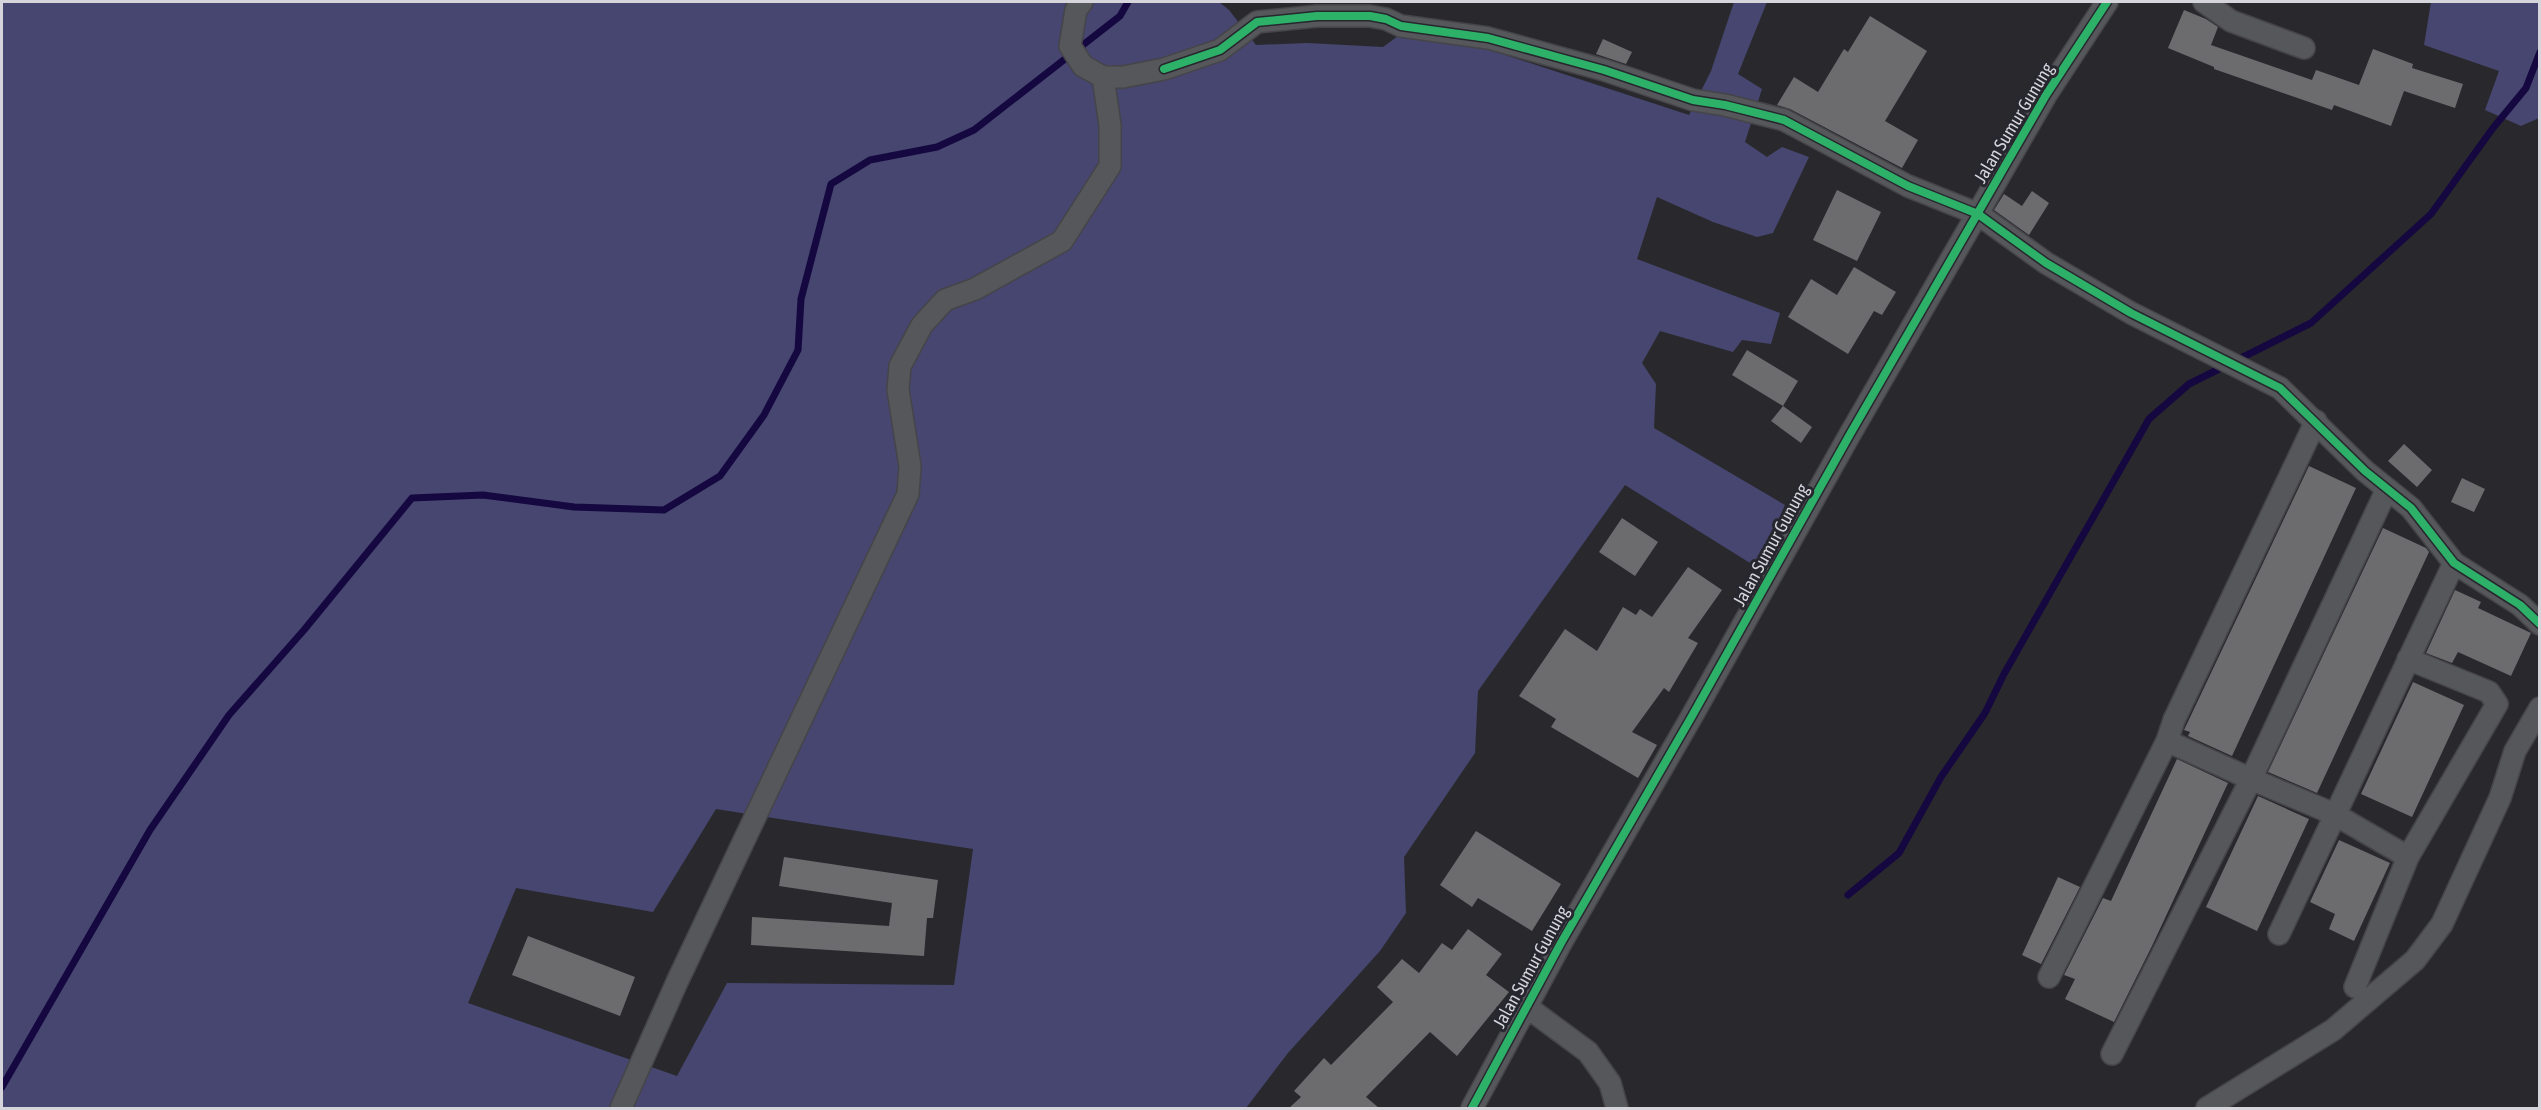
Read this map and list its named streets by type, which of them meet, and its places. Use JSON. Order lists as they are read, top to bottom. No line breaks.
{"streets":{"street":["Jalan Sumur Gunung"]}}
